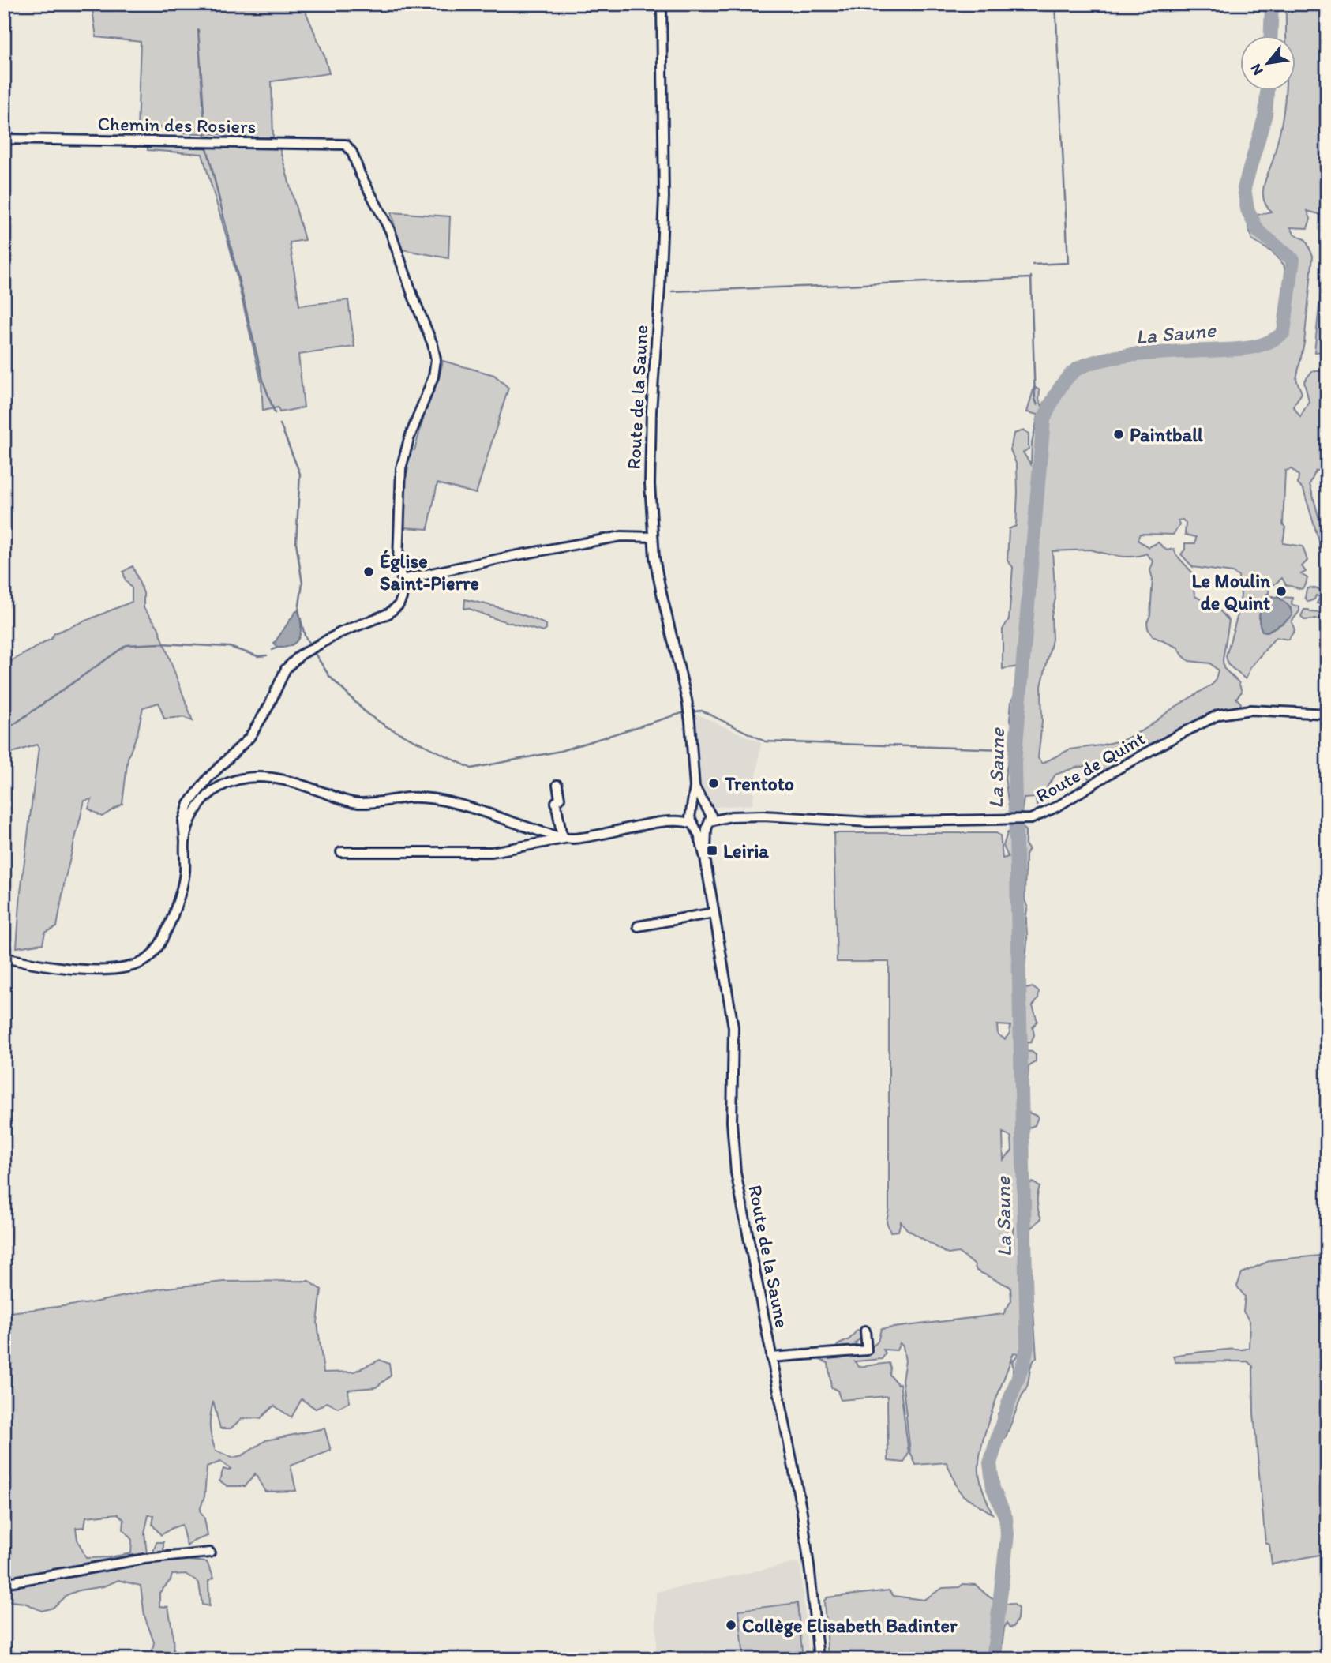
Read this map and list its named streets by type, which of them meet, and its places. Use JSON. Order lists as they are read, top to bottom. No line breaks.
{"streets":{"street":["Chemin des Rosiers","Route de la Saune","Route de Quint"]},"crossings":[["Route de la Saune","Route de Quint"]],"water":["La Saune"],"places":{"other":["Paintball","Église Saint-Pierre","Le Moulin de Quint","Trentoto","Collège Elisabeth Badinter"],"transit":["Leiria"]},"north":"bottom left"}
